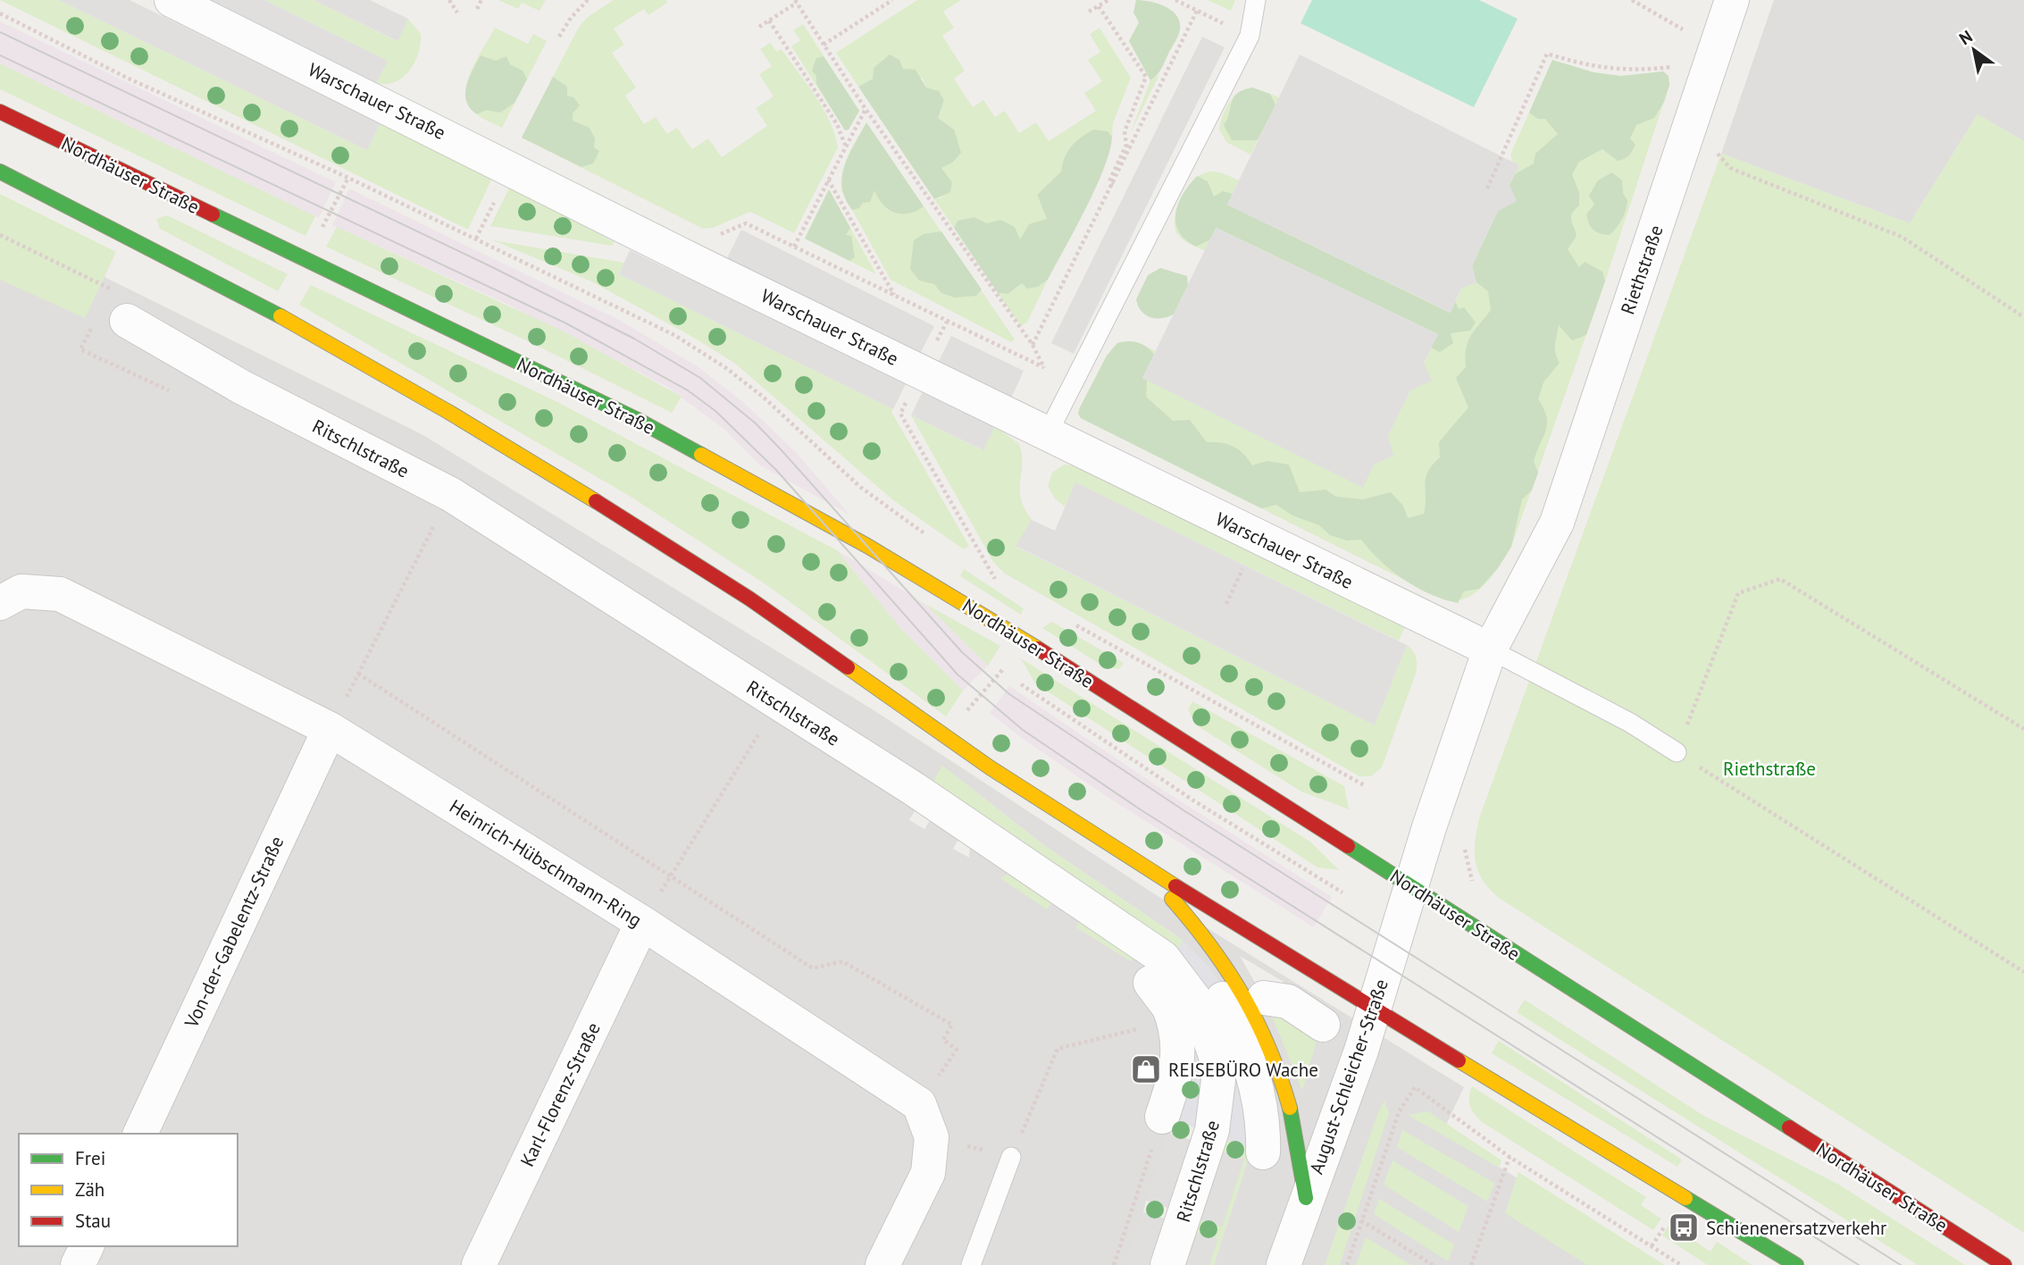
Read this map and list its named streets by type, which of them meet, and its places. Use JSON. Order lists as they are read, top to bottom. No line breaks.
{"streets":{"main road":["Nordhäuser Straße"],"street":["Warschauer Straße","Riethstraße","Ritschlstraße","Heinrich-Hübschmann-Ring","Von-der-Gabelentz-Straße","August-Schleicher-Straße","Karl-Florenz-Straße"]},"crossings":[["Warschauer Straße","Riethstraße"],["Nordhäuser Straße","Riethstraße"],["Nordhäuser Straße","August-Schleicher-Straße"],["Riethstraße","August-Schleicher-Straße"],["Heinrich-Hübschmann-Ring","Von-der-Gabelentz-Straße"],["Heinrich-Hübschmann-Ring","Karl-Florenz-Straße"]],"parks":["Riethstraße"],"places":{"shop":["REISEBÜRO Wache"],"bus stop":["Schienenersatzverkehr"]},"legend":["Frei","Zäh","Stau"],"north":"top left"}
